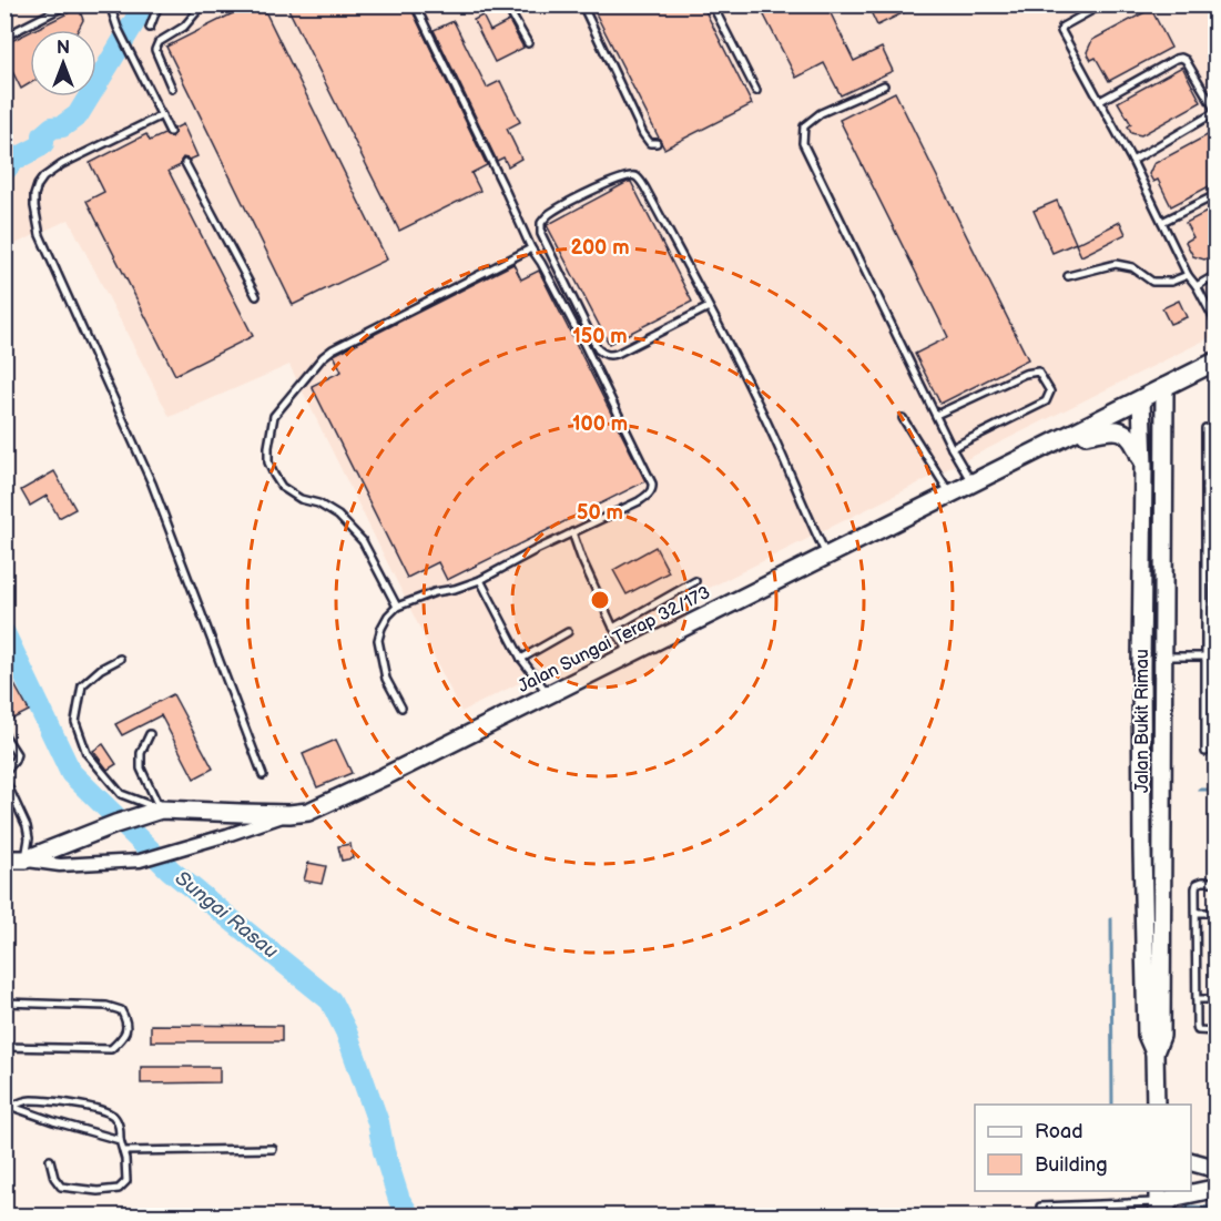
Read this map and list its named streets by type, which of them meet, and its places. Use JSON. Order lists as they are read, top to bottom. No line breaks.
{"streets":{"street":["Jalan Sungai Terap 32/173","Jalan Bukit Rimau"]},"crossings":[["Jalan Sungai Terap 32/173","Jalan Bukit Rimau"]],"water":["Sungai Rasau"],"legend":["Road","Building"],"north":"top","rings":["200 m","150 m","100 m","50 m"]}
